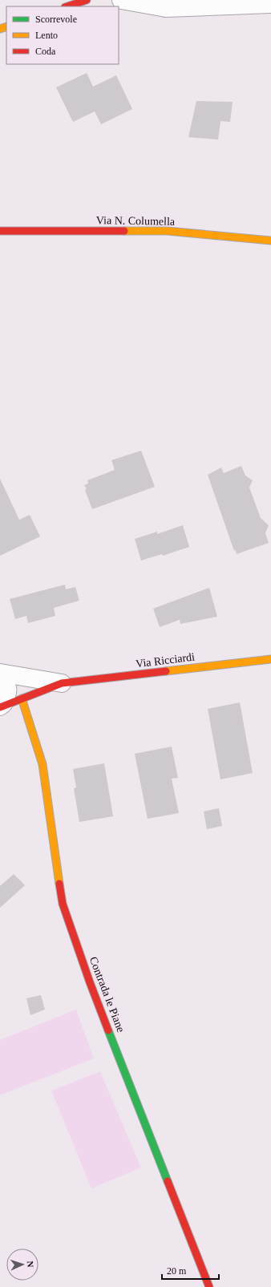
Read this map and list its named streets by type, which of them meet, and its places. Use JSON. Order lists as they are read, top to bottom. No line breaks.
{"streets":{"street":["Via N. Columella","Via Ricciardi","Contrada le Piane"]},"crossings":[["Via Ricciardi","Contrada le Piane"]],"legend":["Scorrevole","Lento","Coda"],"scale_bar":"20 m","north":"right"}
